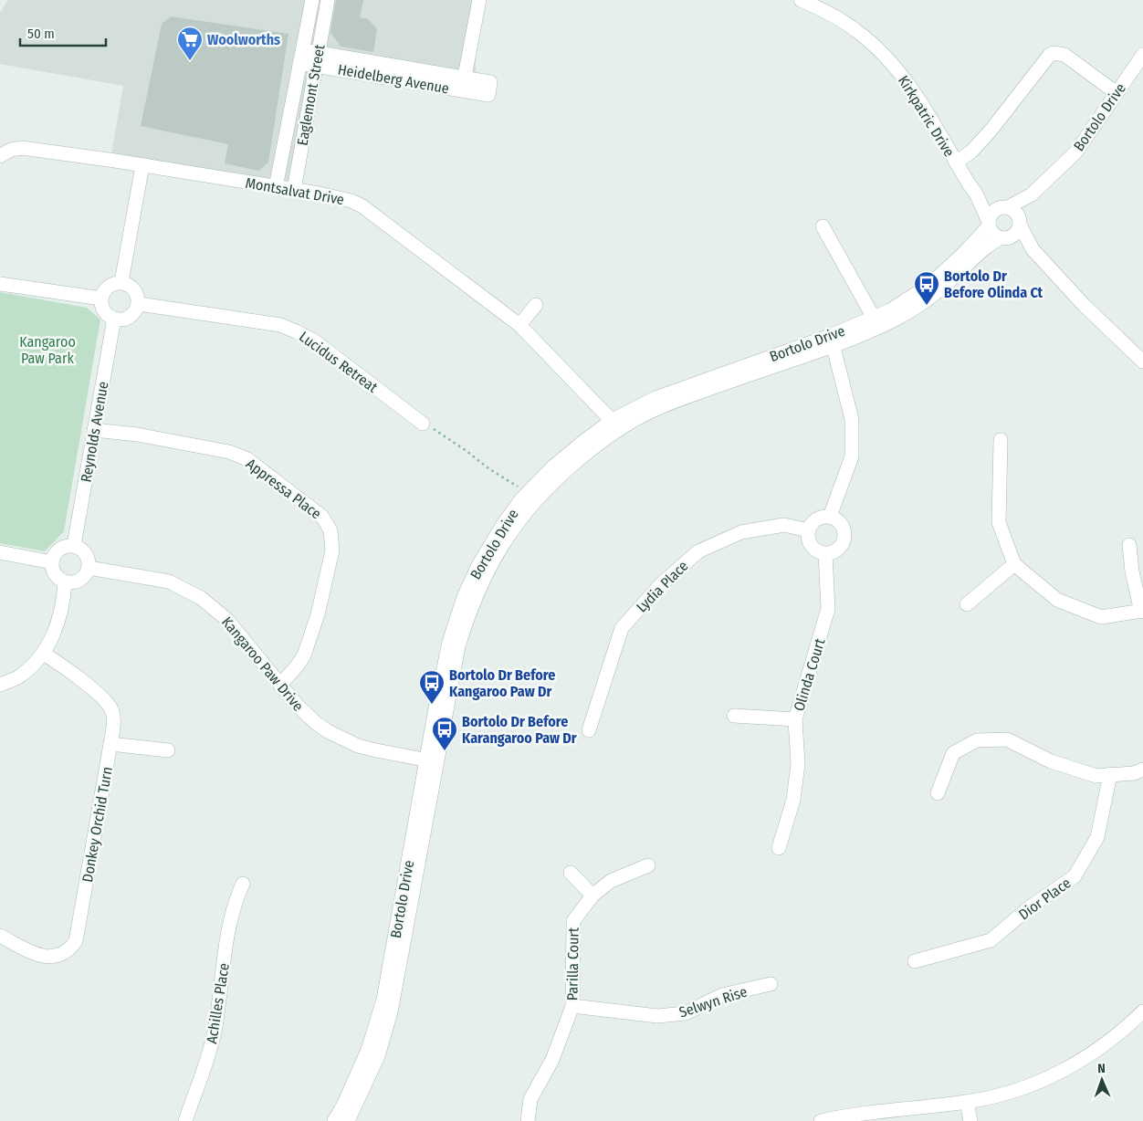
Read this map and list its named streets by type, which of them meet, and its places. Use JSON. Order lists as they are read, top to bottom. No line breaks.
{"streets":{"street":["Heidelberg Avenue","Eaglemont Street","Kirkpatric Drive","Bortolo Drive","Montsalvat Drive","Lucidus Retreat","Reynolds Avenue","Appressa Place","Lydia Place","Kangaroo Paw Drive","Olinda Court","Donkey Orchid Turn","Dior Place","Parilla Court","Selwyn Rise","Achilles Place"]},"crossings":[["Heidelberg Avenue","Eaglemont Street"],["Eaglemont Street","Montsalvat Drive"],["Kirkpatric Drive","Bortolo Drive"],["Bortolo Drive","Montsalvat Drive"],["Bortolo Drive","Kangaroo Paw Drive"],["Lucidus Retreat","Reynolds Avenue"],["Reynolds Avenue","Appressa Place"],["Reynolds Avenue","Kangaroo Paw Drive"],["Appressa Place","Kangaroo Paw Drive"],["Lydia Place","Olinda Court"],["Parilla Court","Selwyn Rise"]],"parks":["Kangaroo Paw Park"],"places":{"supermarket":["Woolworths"],"bus stop":["Bortolo Dr Before Olinda Ct","Bortolo Dr Before Kangaroo Paw Dr","Bortolo Dr Before Karangaroo Paw Dr"]},"scale_bar":"50 m","north":"top"}
